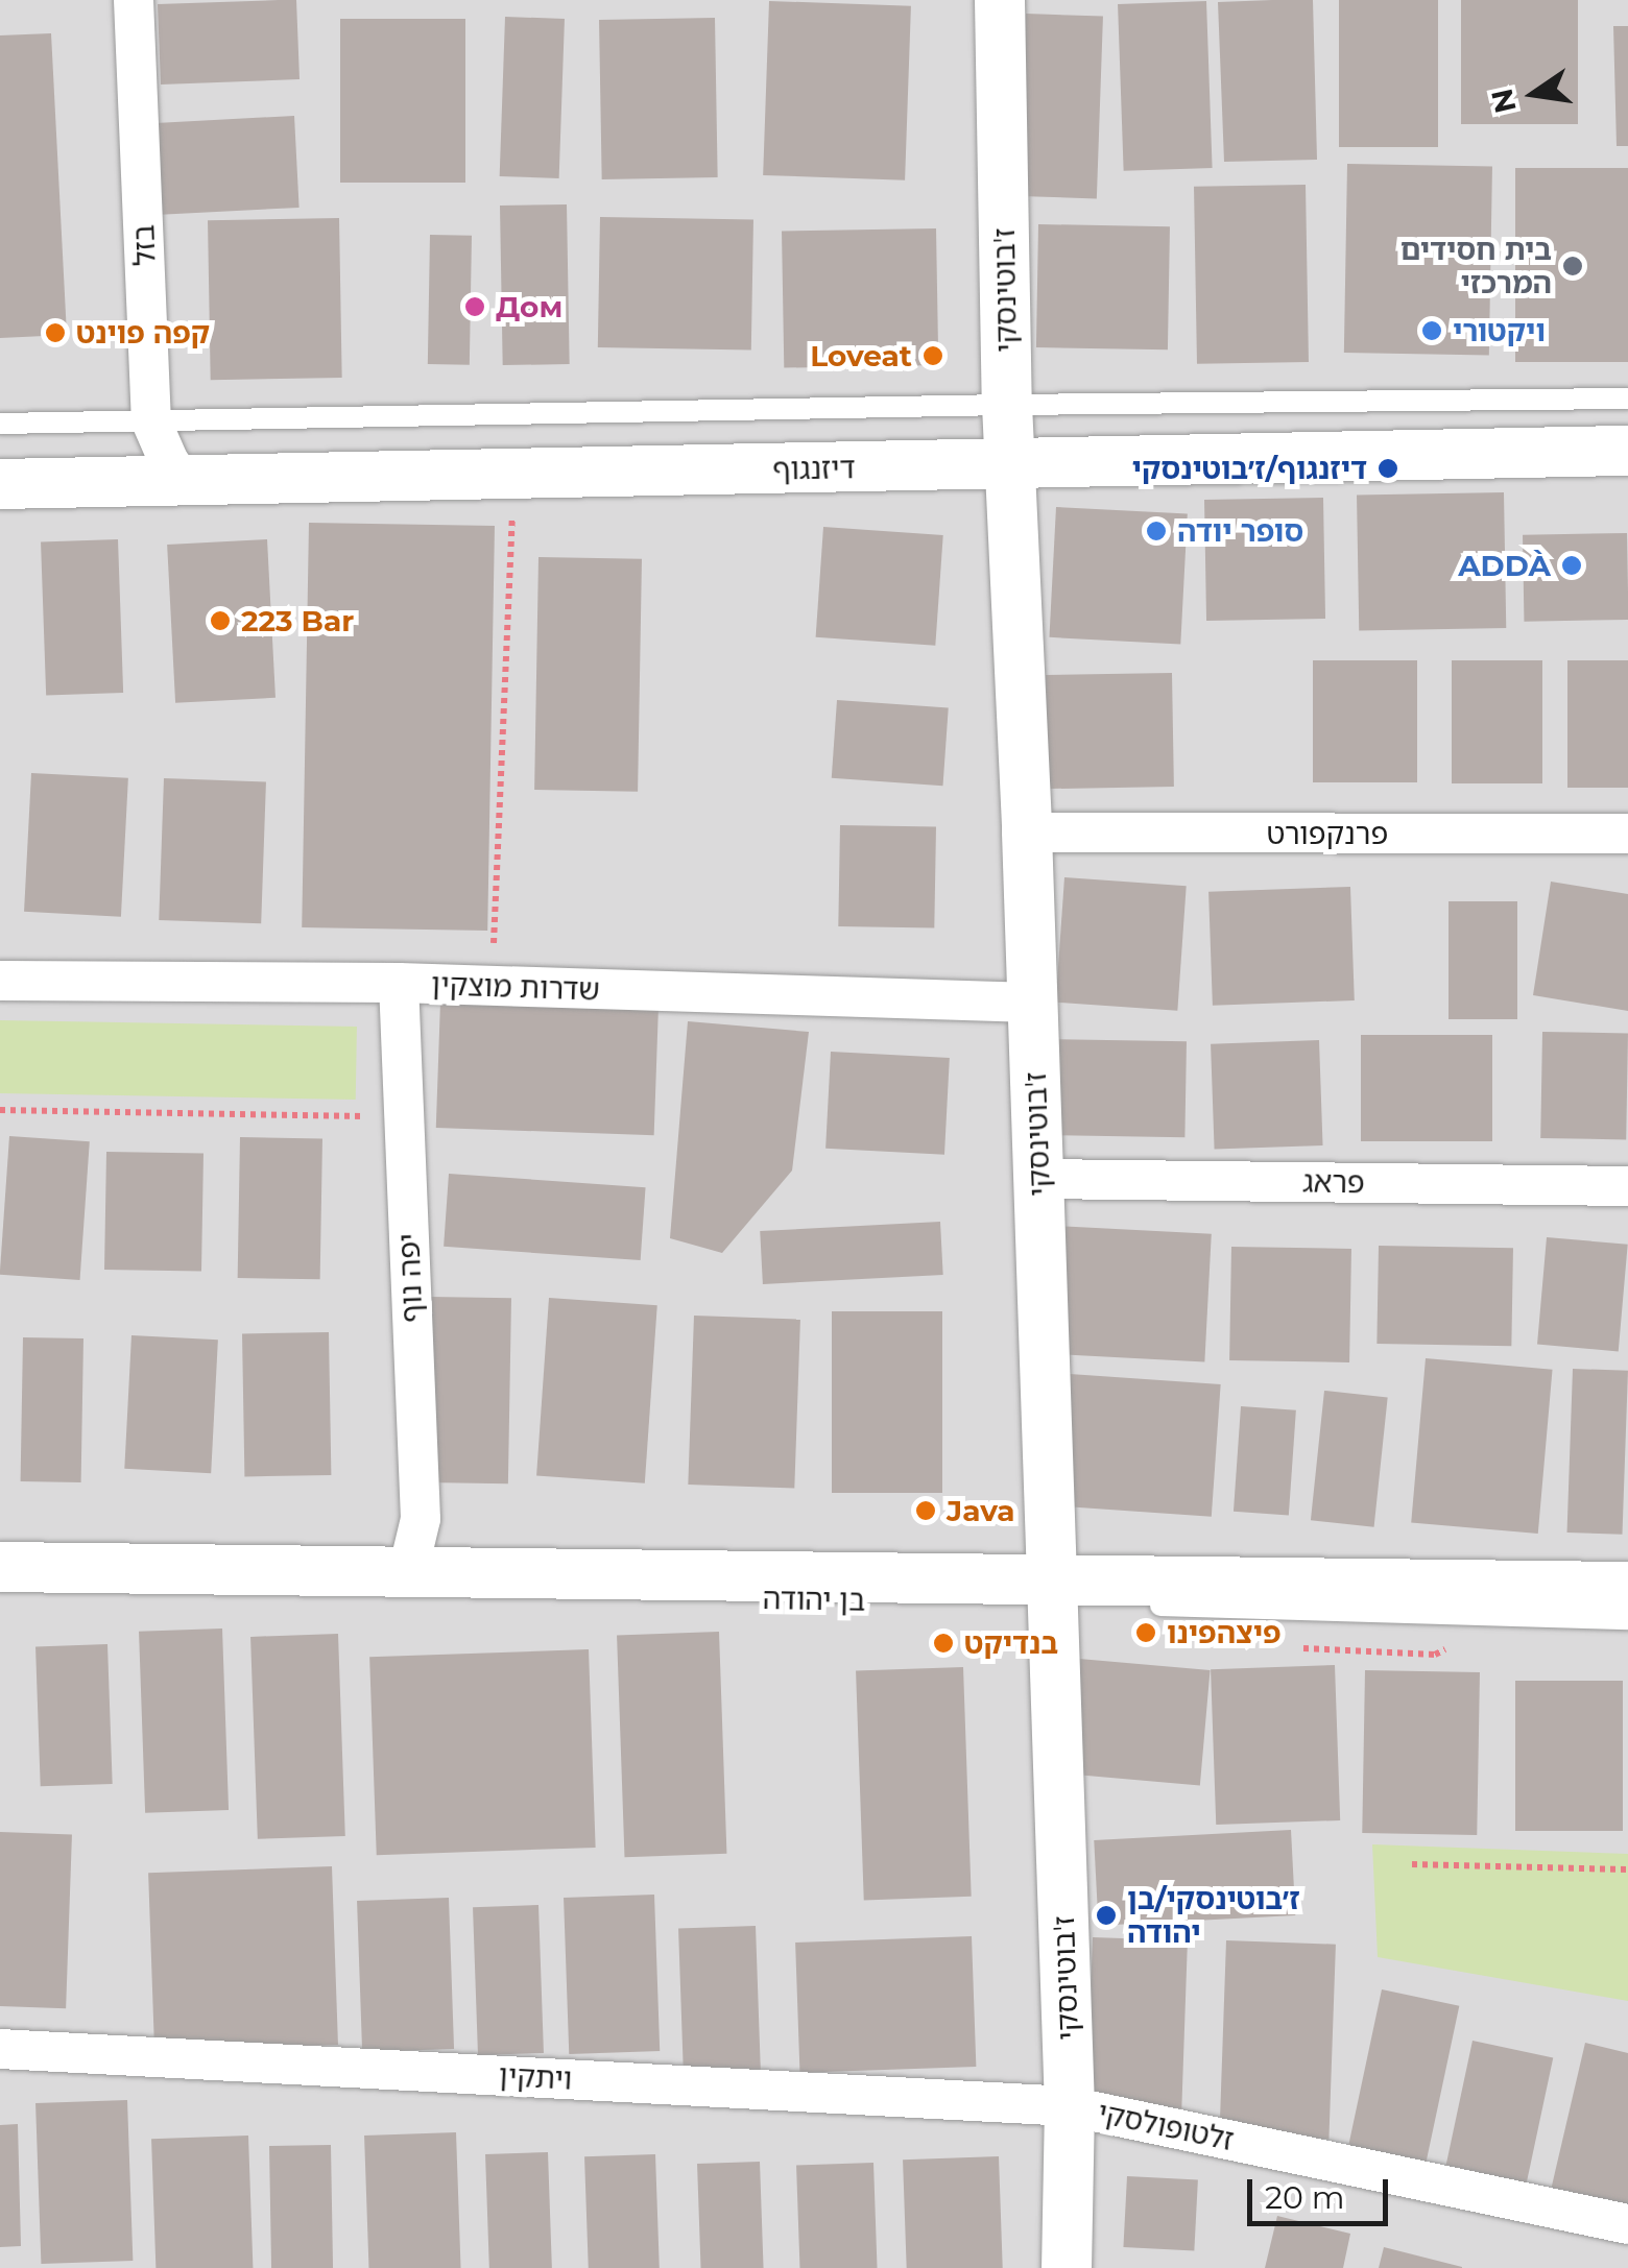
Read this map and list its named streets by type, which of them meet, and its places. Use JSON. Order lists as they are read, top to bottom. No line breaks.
{"streets":{"street":["בזל","ז'בוטינסקי","דיזנגוף","פרנקפורט","שדרות מוצקין","פראג","יפה נוף","בן יהודה","ויתקין","זלטופולסקי"]},"crossings":[["בזל","דיזנגוף"],["ז'בוטינסקי","דיזנגוף"],["ז'בוטינסקי","פרנקפורט"],["ז'בוטינסקי","שדרות מוצקין"],["ז'בוטינסקי","פראג"],["ז'בוטינסקי","בן יהודה"],["ז'בוטינסקי","ויתקין"],["ז'בוטינסקי","זלטופולסקי"],["שדרות מוצקין","יפה נוף"],["יפה נוף","בן יהודה"],["ויתקין","זלטופולסקי"]],"places":["בית חסידים המרכזי","Дом","ויקטורי","קפה פוינט","Loveat","דיזנגוף/ז׳בוטינסקי","סופר יודה","ADDÀ","223 Bar","Java","פיצהפינו","בנדיקט","ז׳בוטינסקי/בן יהודה"],"scale_bar":"20 m","north":"left"}
